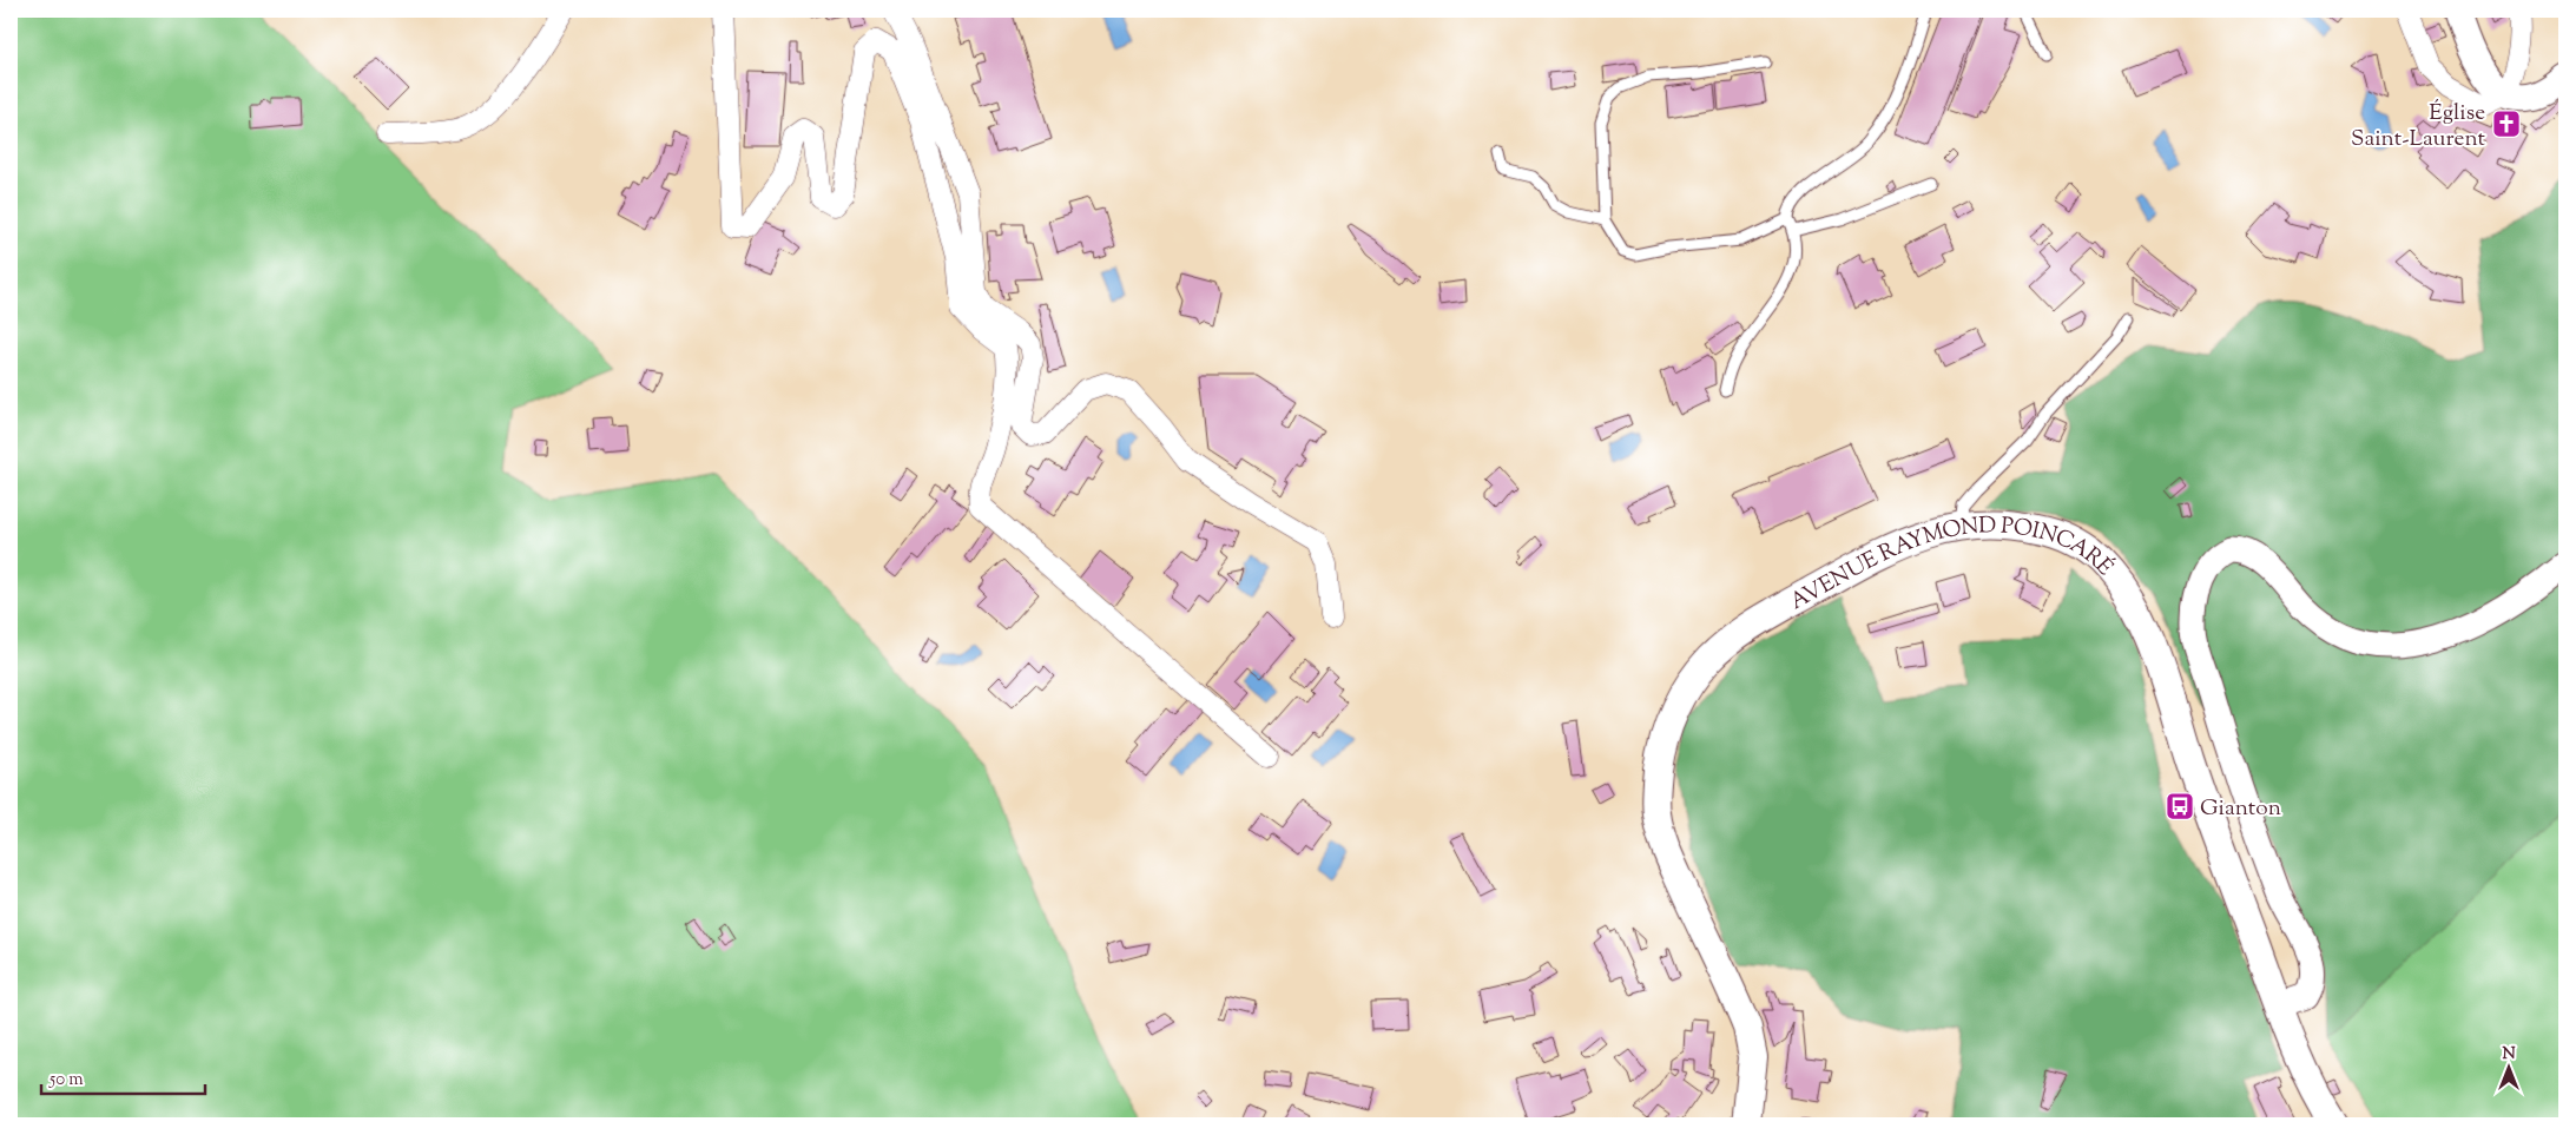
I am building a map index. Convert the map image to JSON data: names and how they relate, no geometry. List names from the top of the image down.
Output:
{
  "streets": {
    "main road": ["AVENUE RAYMOND POINCARÉ"]
  },
  "places": {
    "church": ["Église Saint-Laurent"],
    "bus stop": ["Gianton"]
  },
  "scale_bar": "50 m",
  "north": "top"
}
